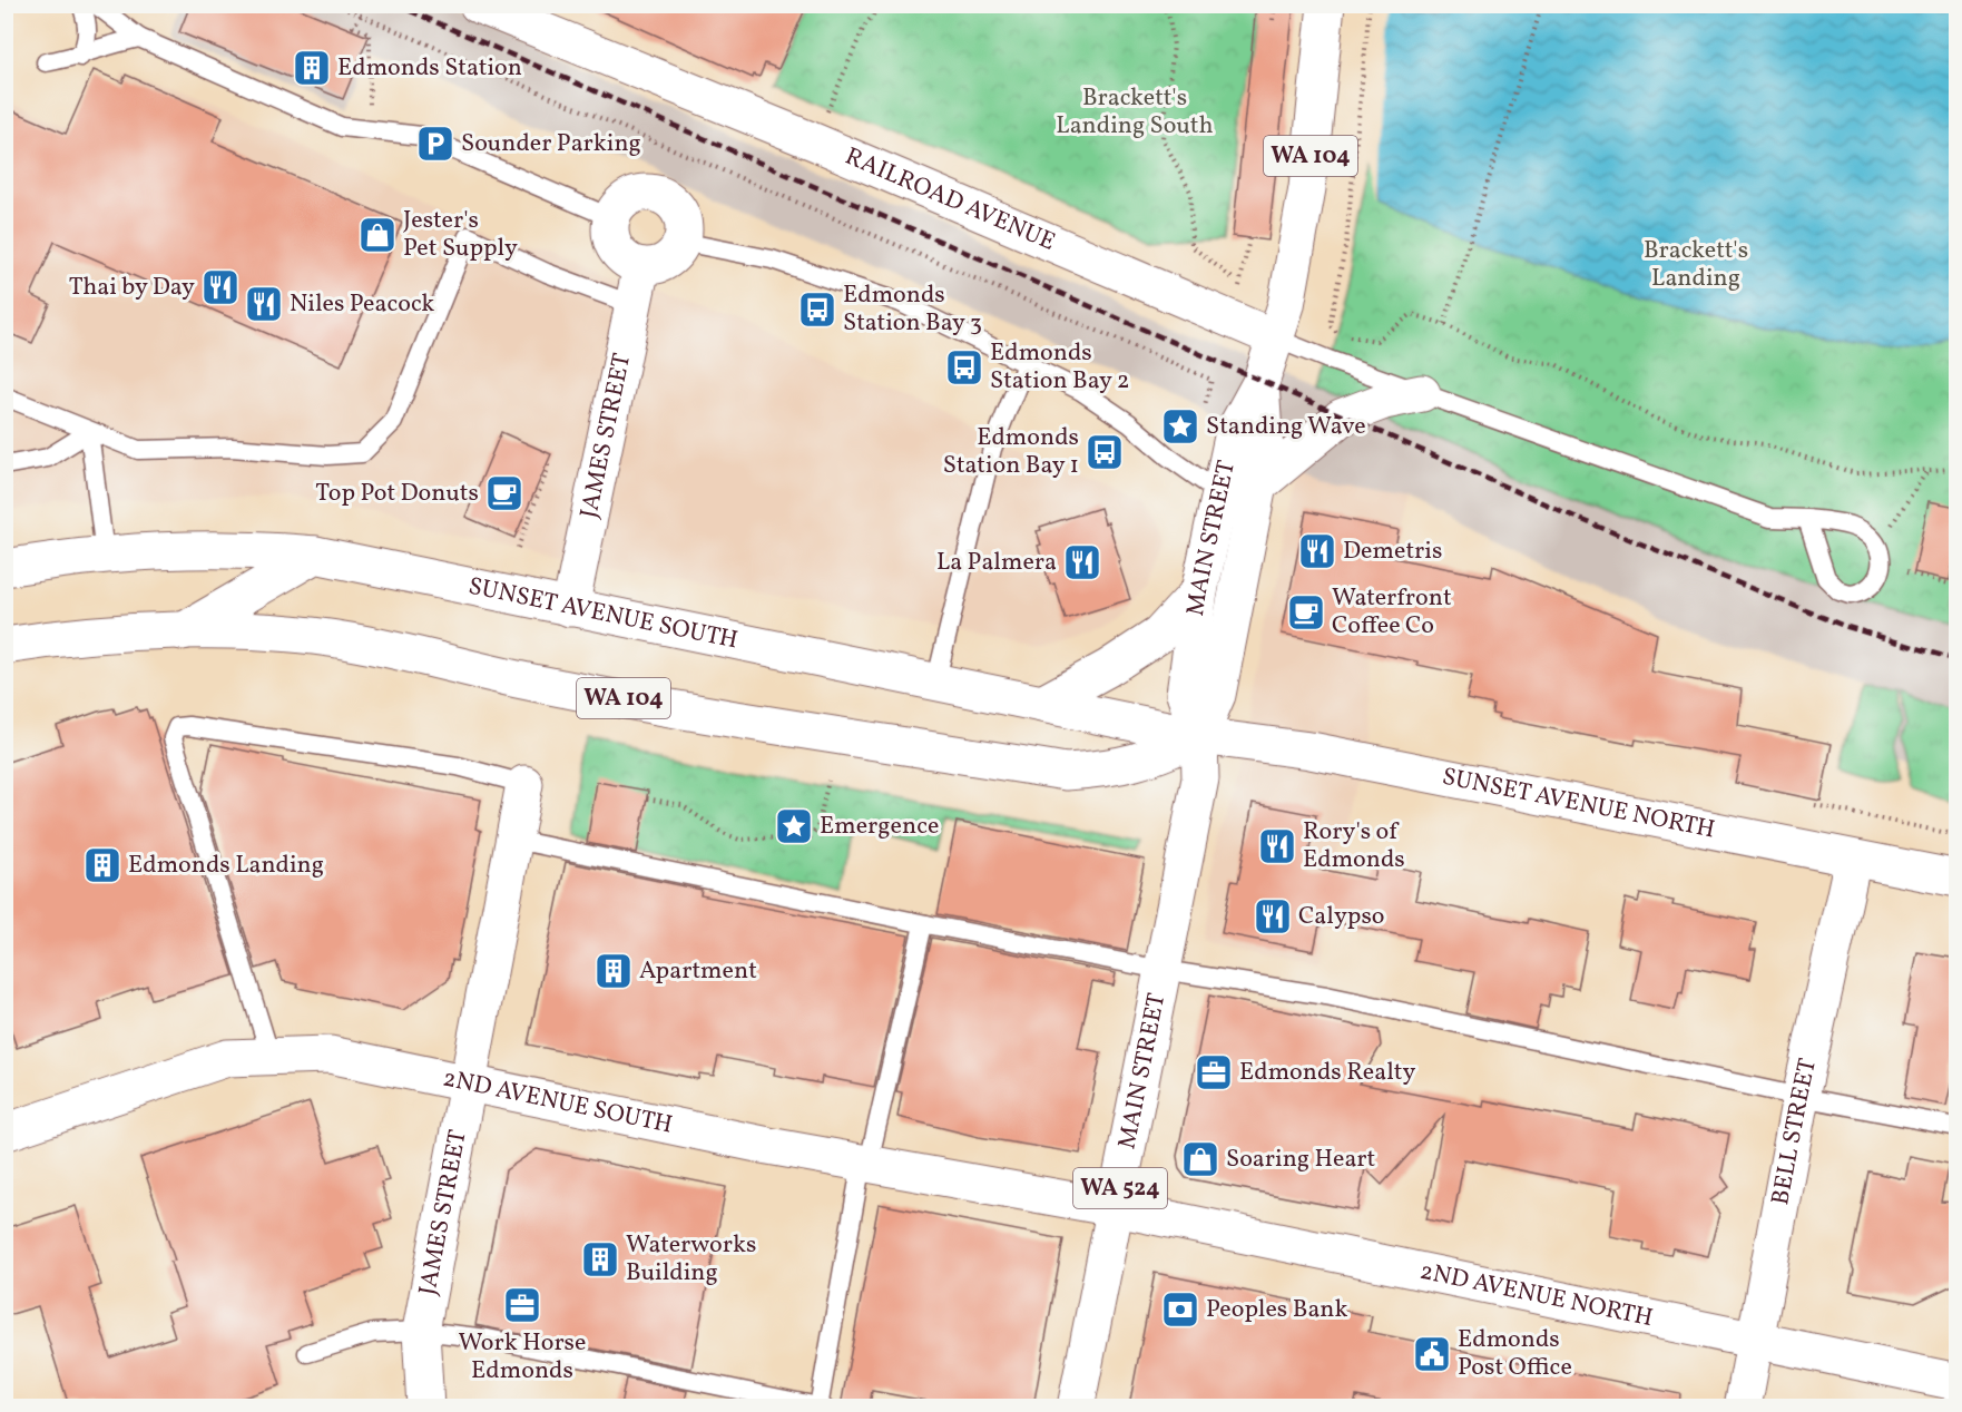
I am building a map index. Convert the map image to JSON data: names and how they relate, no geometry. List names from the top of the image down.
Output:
{
  "streets": {
    "street": [
      "WA 104",
      "RAILROAD AVENUE",
      "JAMES STREET",
      "MAIN STREET",
      "SUNSET AVENUE SOUTH",
      "SUNSET AVENUE NORTH",
      "2ND AVENUE SOUTH",
      "BELL STREET",
      "WA 524",
      "2ND AVENUE NORTH"
    ]
  },
  "crossings": [
    ["WA 104", "RAILROAD AVENUE"],
    ["WA 104", "MAIN STREET"],
    ["WA 104", "SUNSET AVENUE SOUTH"],
    ["WA 104", "SUNSET AVENUE NORTH"],
    ["RAILROAD AVENUE", "MAIN STREET"],
    ["JAMES STREET", "SUNSET AVENUE SOUTH"],
    ["JAMES STREET", "2ND AVENUE SOUTH"],
    ["MAIN STREET", "SUNSET AVENUE SOUTH"],
    ["MAIN STREET", "SUNSET AVENUE NORTH"],
    ["MAIN STREET", "2ND AVENUE SOUTH"],
    ["MAIN STREET", "2ND AVENUE NORTH"],
    ["SUNSET AVENUE SOUTH", "SUNSET AVENUE NORTH"],
    ["SUNSET AVENUE NORTH", "BELL STREET"],
    ["2ND AVENUE SOUTH", "2ND AVENUE NORTH"],
    ["BELL STREET", "2ND AVENUE NORTH"]
  ],
  "parks": ["Brackett's Landing South", "Brackett's Landing"],
  "places": {
    "building": [
      "Edmonds Station",
      "Edmonds Landing",
      "Apartment",
      "Waterworks Building"
    ],
    "parking": ["Sounder Parking"],
    "shop": ["Jester's Pet Supply", "Soaring Heart"],
    "restaurant": [
      "Thai by Day",
      "Niles Peacock",
      "Demetris",
      "La Palmera",
      "Rory's of Edmonds",
      "Calypso"
    ],
    "bus stop": ["Edmonds Station Bay 3", "Edmonds Station Bay 2", "Edmonds Station Bay 1"],
    "place": ["Standing Wave", "Emergence"],
    "cafe": ["Top Pot Donuts", "Waterfront Coffee Co"],
    "office": ["Edmonds Realty", "Work Horse Edmonds"],
    "bank": ["Peoples Bank"],
    "public building": ["Edmonds Post Office"]
  }
}
